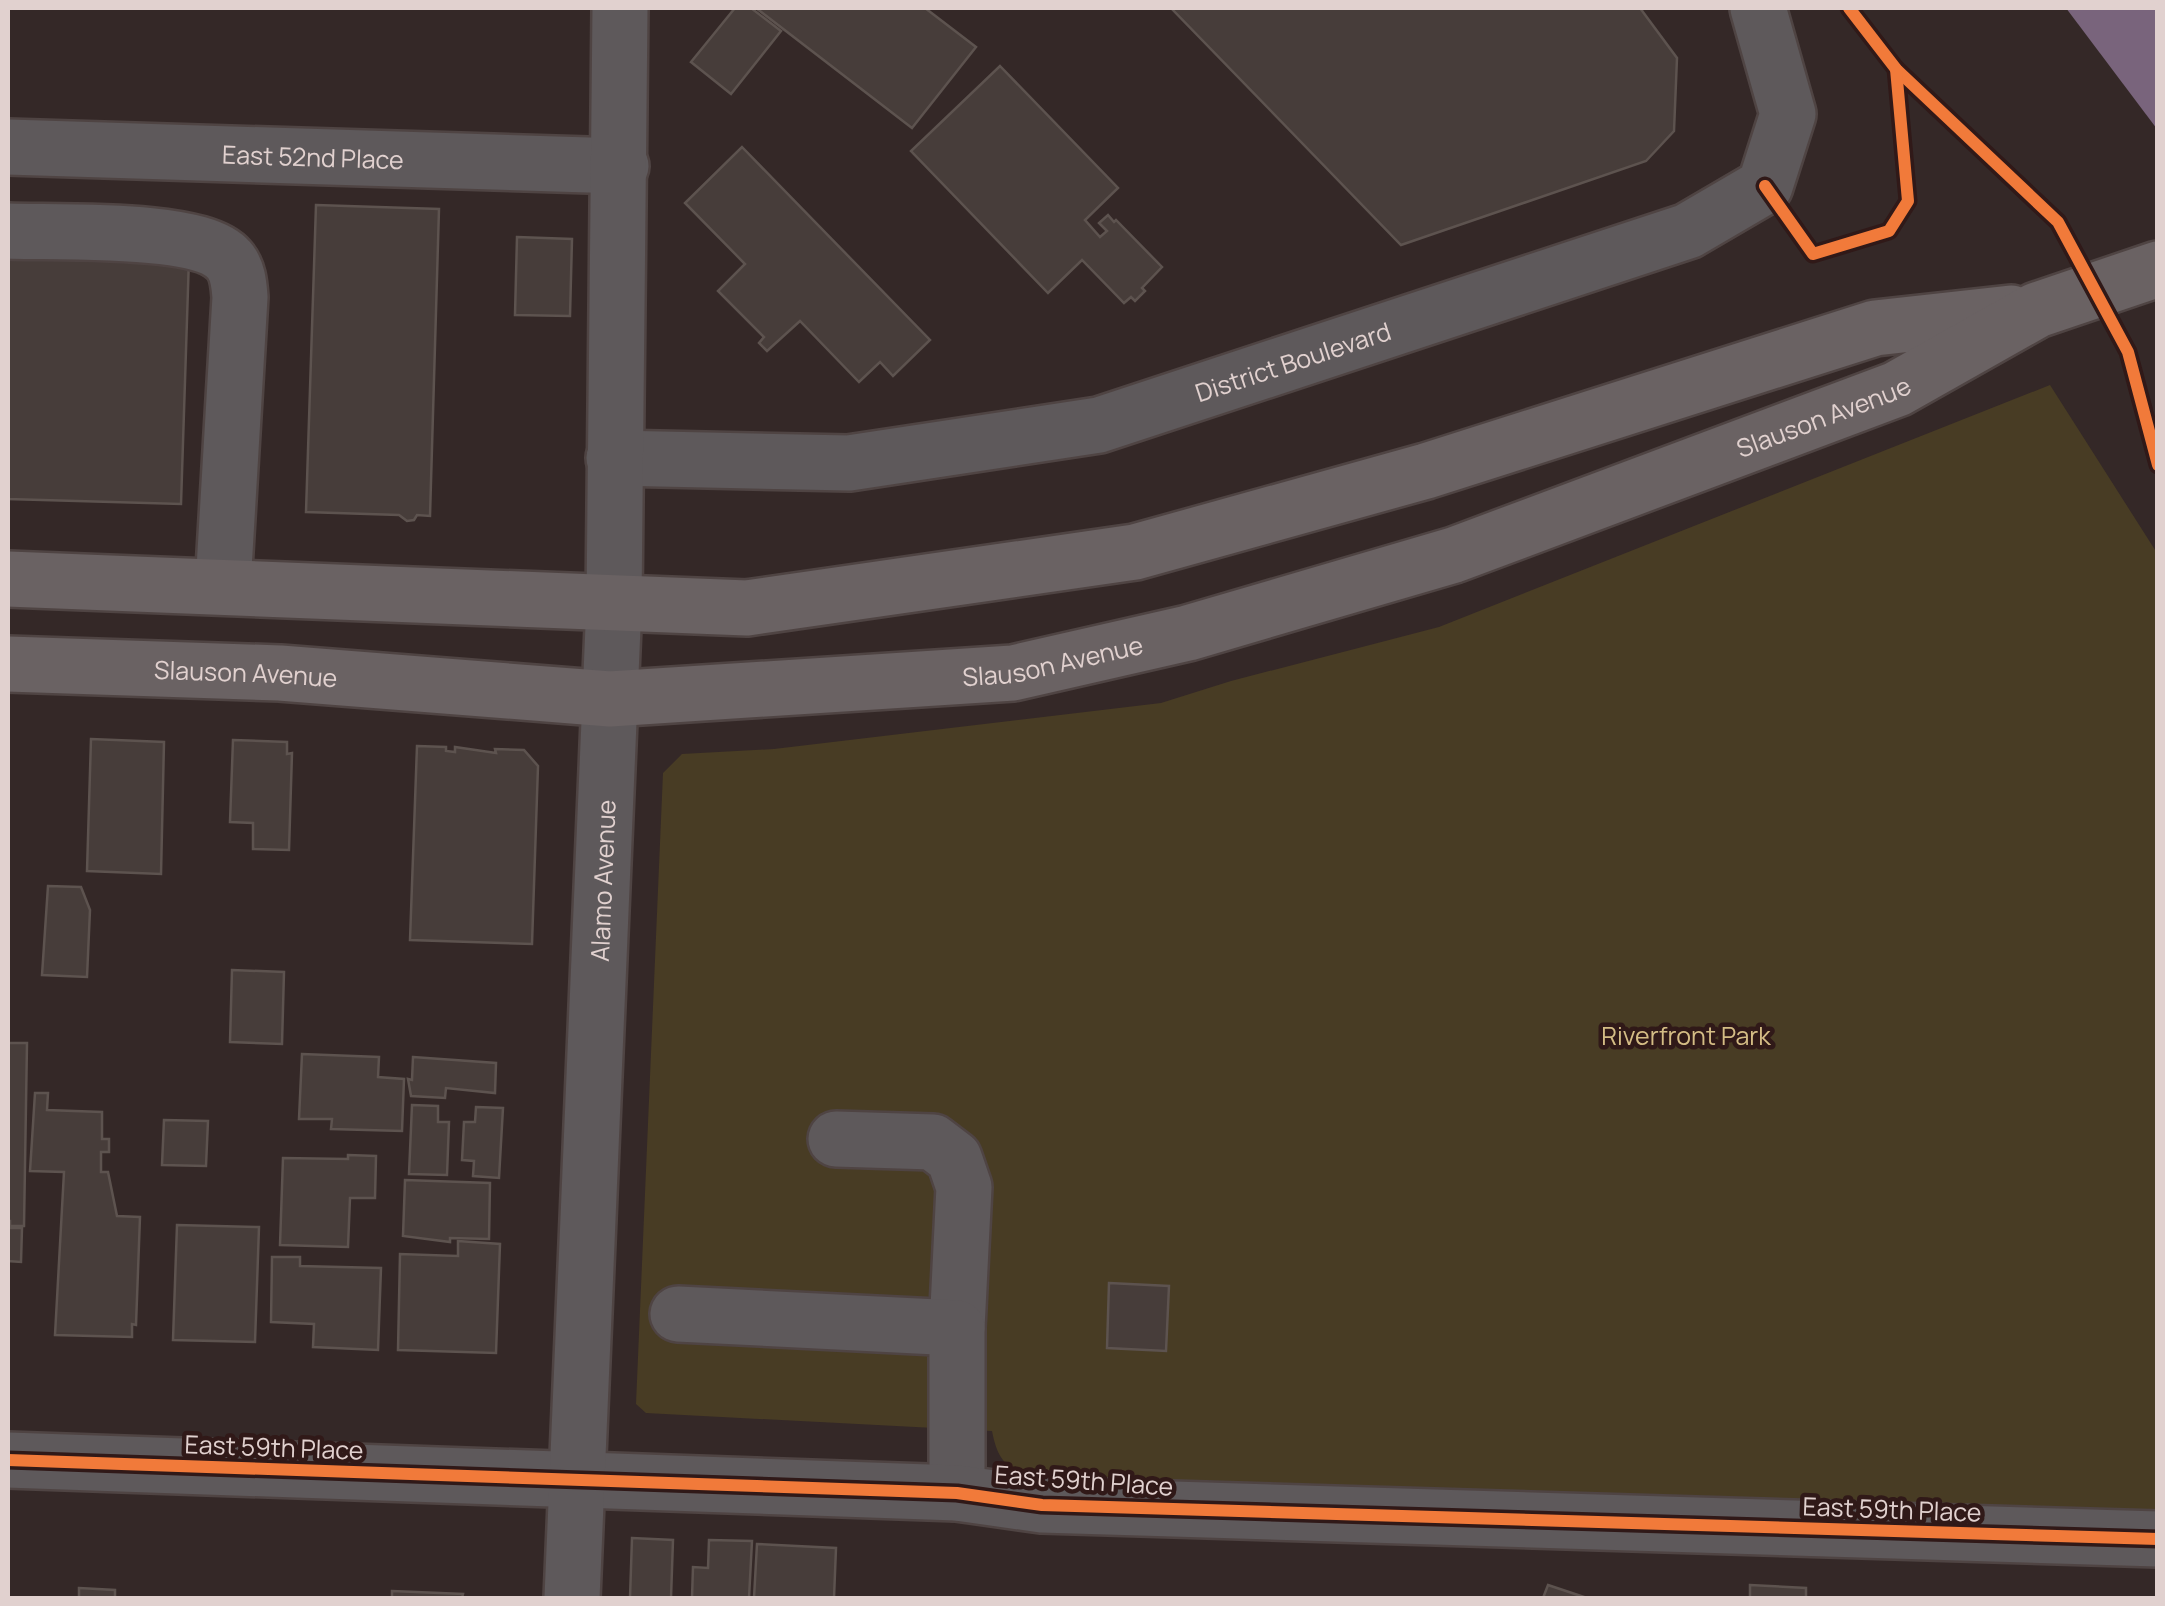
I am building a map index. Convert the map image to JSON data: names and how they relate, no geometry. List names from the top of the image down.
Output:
{
  "streets": {
    "main road": ["Slauson Avenue"],
    "street": [
      "East 52nd Place",
      "District Boulevard",
      "Alamo Avenue",
      "East 59th Place"
    ]
  },
  "crossings": [
    ["East 52nd Place", "Alamo Avenue"],
    ["District Boulevard", "Alamo Avenue"],
    ["Slauson Avenue", "Alamo Avenue"],
    ["Alamo Avenue", "East 59th Place"]
  ],
  "parks": ["Riverfront Park"]
}
